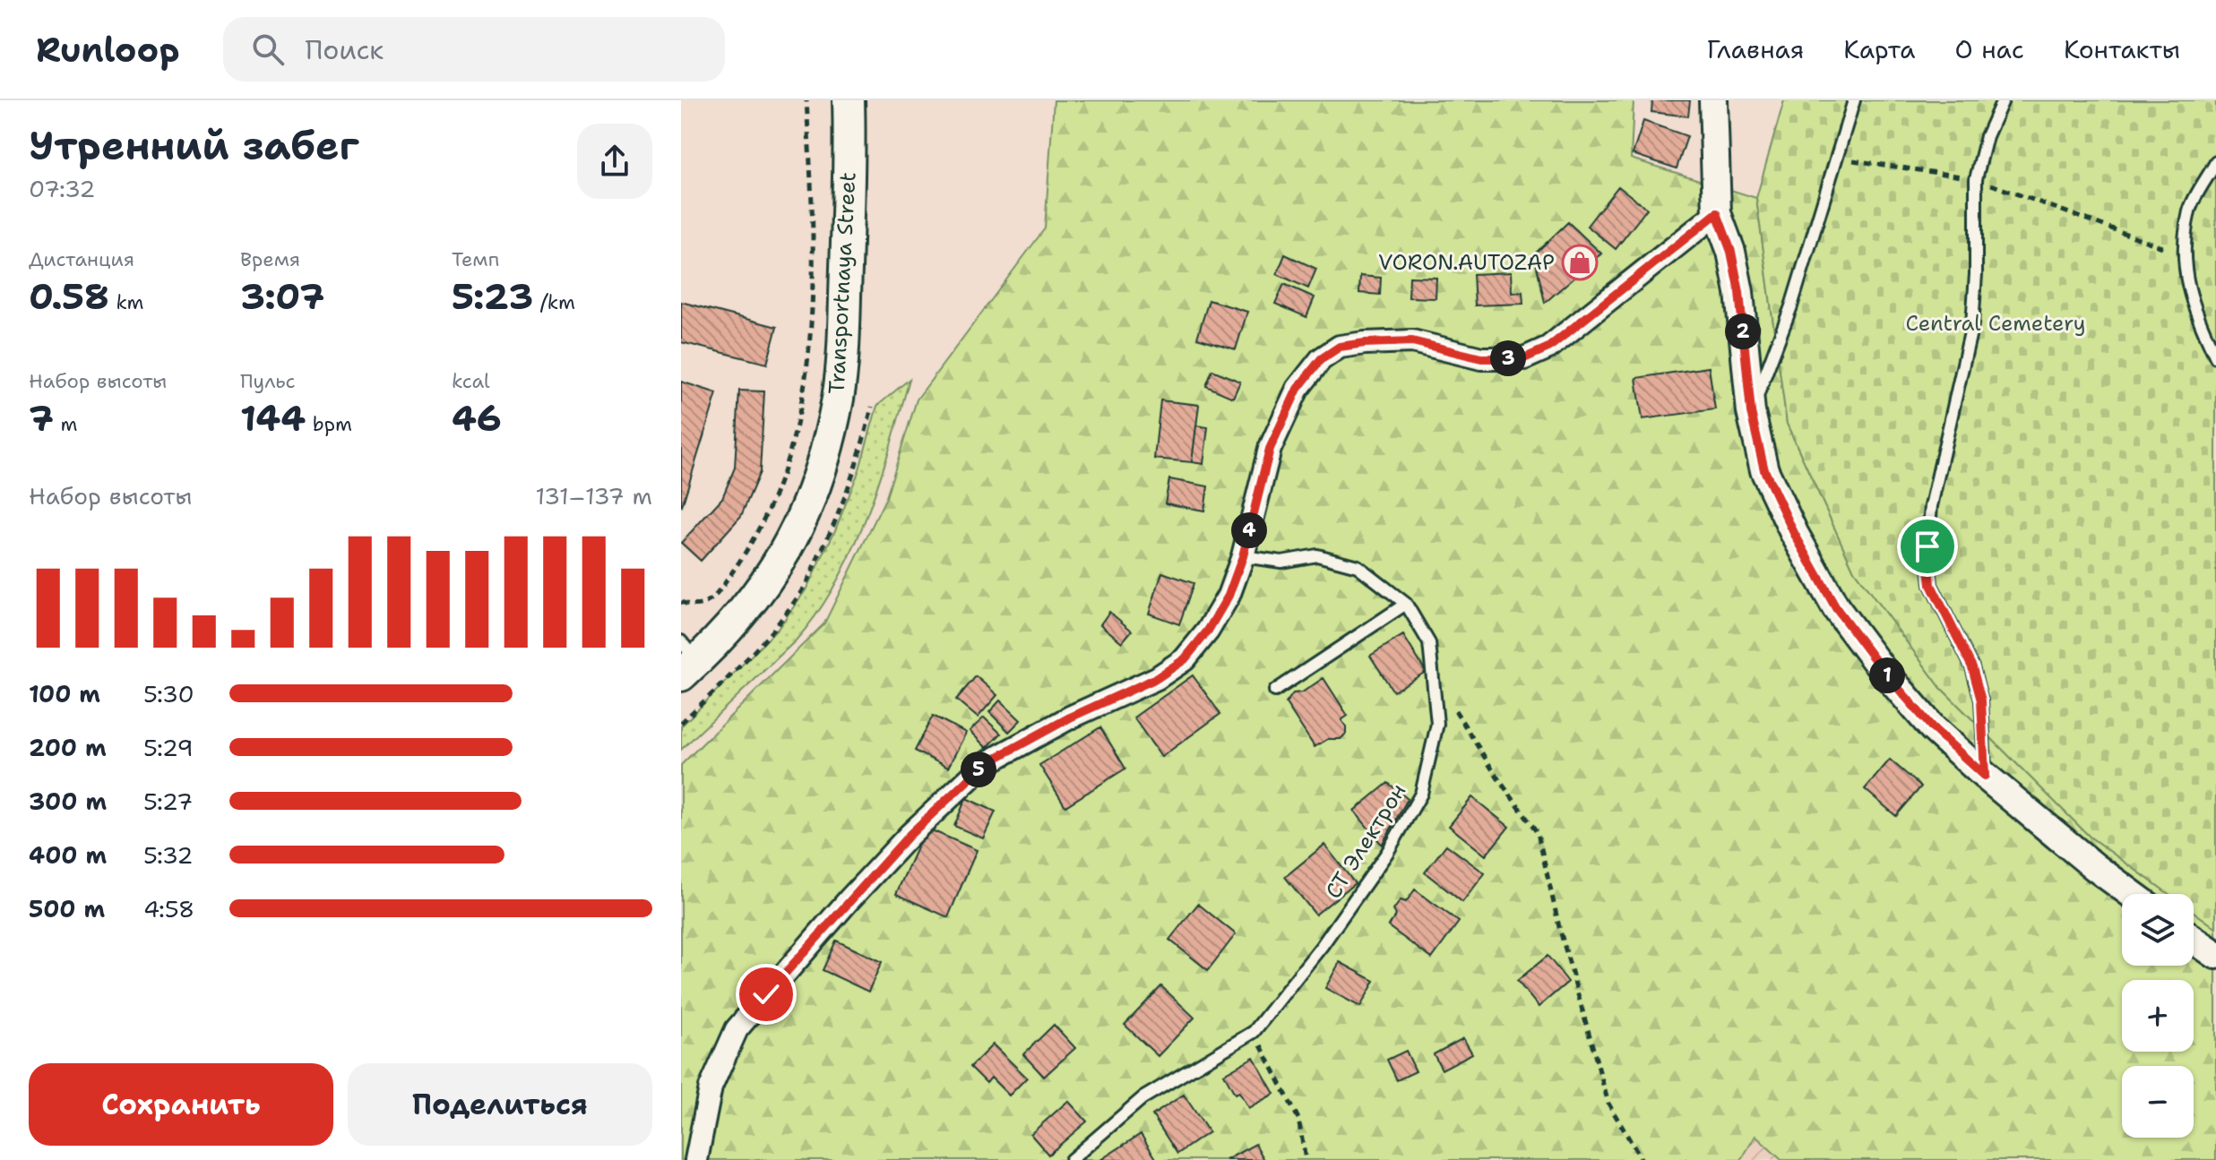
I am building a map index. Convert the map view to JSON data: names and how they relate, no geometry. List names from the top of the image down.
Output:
{
  "streets": {
    "main road": ["Transportnaya Street"],
    "lane": ["СТ Электрон"]
  },
  "parks": ["Central Cemetery"],
  "places": {
    "shop": ["VORON.AUTOZAP"]
  },
  "page": {
    "header": "Runloop",
    "search": "Поиск",
    "nav": [
      "Главная",
      "Карта",
      "О нас",
      "Контакты"
    ],
    "heading": ["Утренний забег", "07:32"],
    "stats": [
      ["Дистанция", "0.58 km"],
      ["Время", "3:07"],
      ["Темп", "5:23 /km"],
      ["Набор высоты", "7 m"],
      ["Пульс", "144 bpm"],
      ["kcal", "46"]
    ],
    "pins": [
      "2",
      "3",
      "4",
      "1",
      "5"
    ],
    "chart": ["Набор высоты", "131–137 m"],
    "list": [
      {
        "name": "100 m",
        "note": "5:30"
      },
      {
        "name": "200 m",
        "note": "5:29"
      },
      {
        "name": "300 m",
        "note": "5:27"
      },
      {
        "name": "400 m",
        "note": "5:32"
      },
      {
        "name": "500 m",
        "note": "4:58"
      }
    ],
    "map_buttons": ["+", "−"],
    "buttons": ["Сохранить", "Поделиться"]
  }
}
